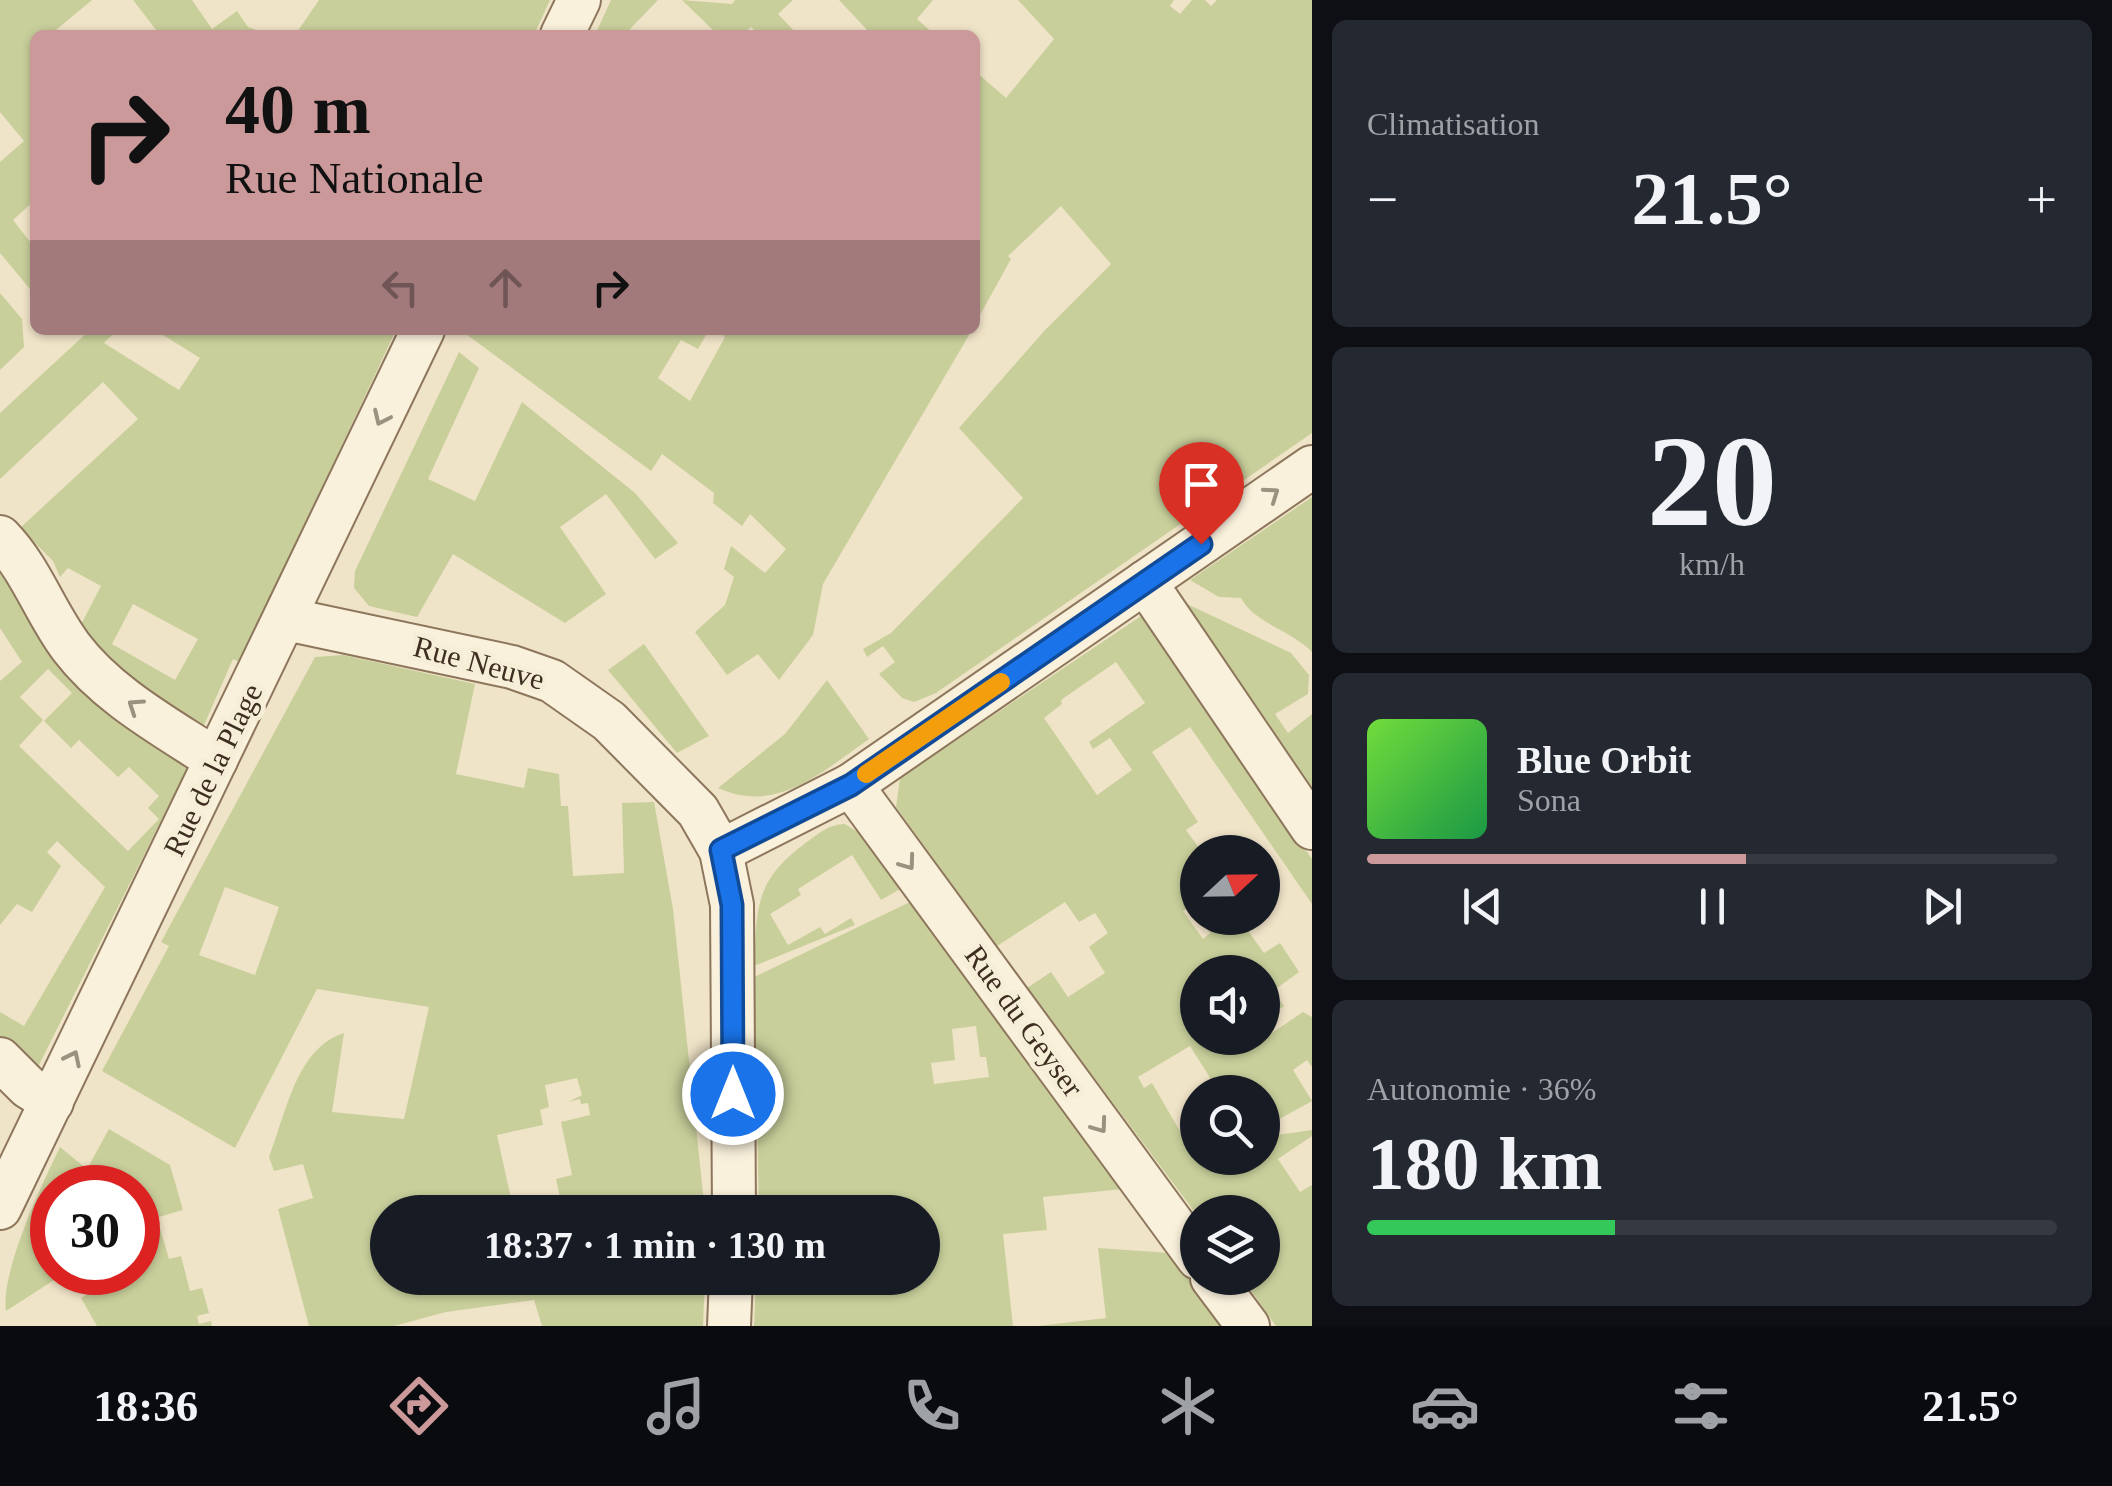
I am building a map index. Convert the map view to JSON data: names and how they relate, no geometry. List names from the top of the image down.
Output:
{
  "streets": {
    "street": ["Rue Neuve", "Rue de la Plage", "Rue du Geyser"]
  },
  "crossings": [
    ["Rue Neuve", "Rue de la Plage"]
  ],
  "north": "right",
  "page": {
    "tile": [
      "Climatisation",
      ["20", "km/h"],
      ["Autonomie · 36%", "180 km"]
    ],
    "turn": ["40 m", "Rue Nationale"],
    "heat": ["−", "21.5°", "+"],
    "song": ["Blue Orbit", "Sona"],
    "limit": "30",
    "trip": "18:37 · 1 min · 130 m",
    "tabs": ["18:36", "21.5°"]
  }
}
